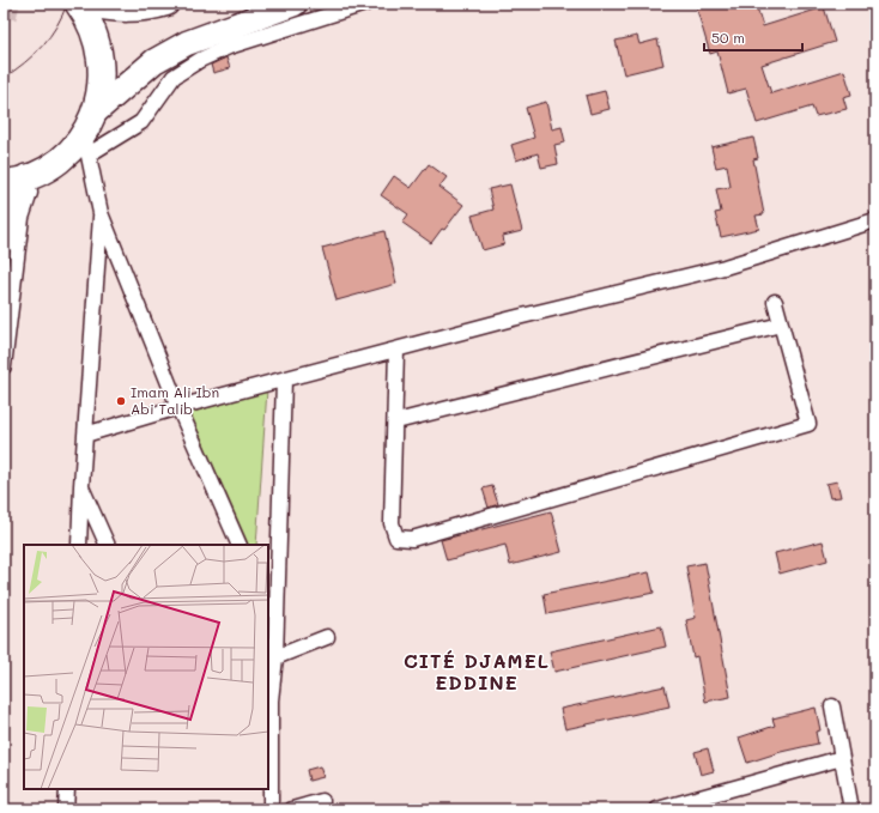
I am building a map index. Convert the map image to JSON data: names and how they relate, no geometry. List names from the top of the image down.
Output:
{
  "districts": ["CITÉ DJAMEL EDDINE"],
  "places": ["Imam Ali Ibn Abi Talib"],
  "scale_bar": "50 m"
}
